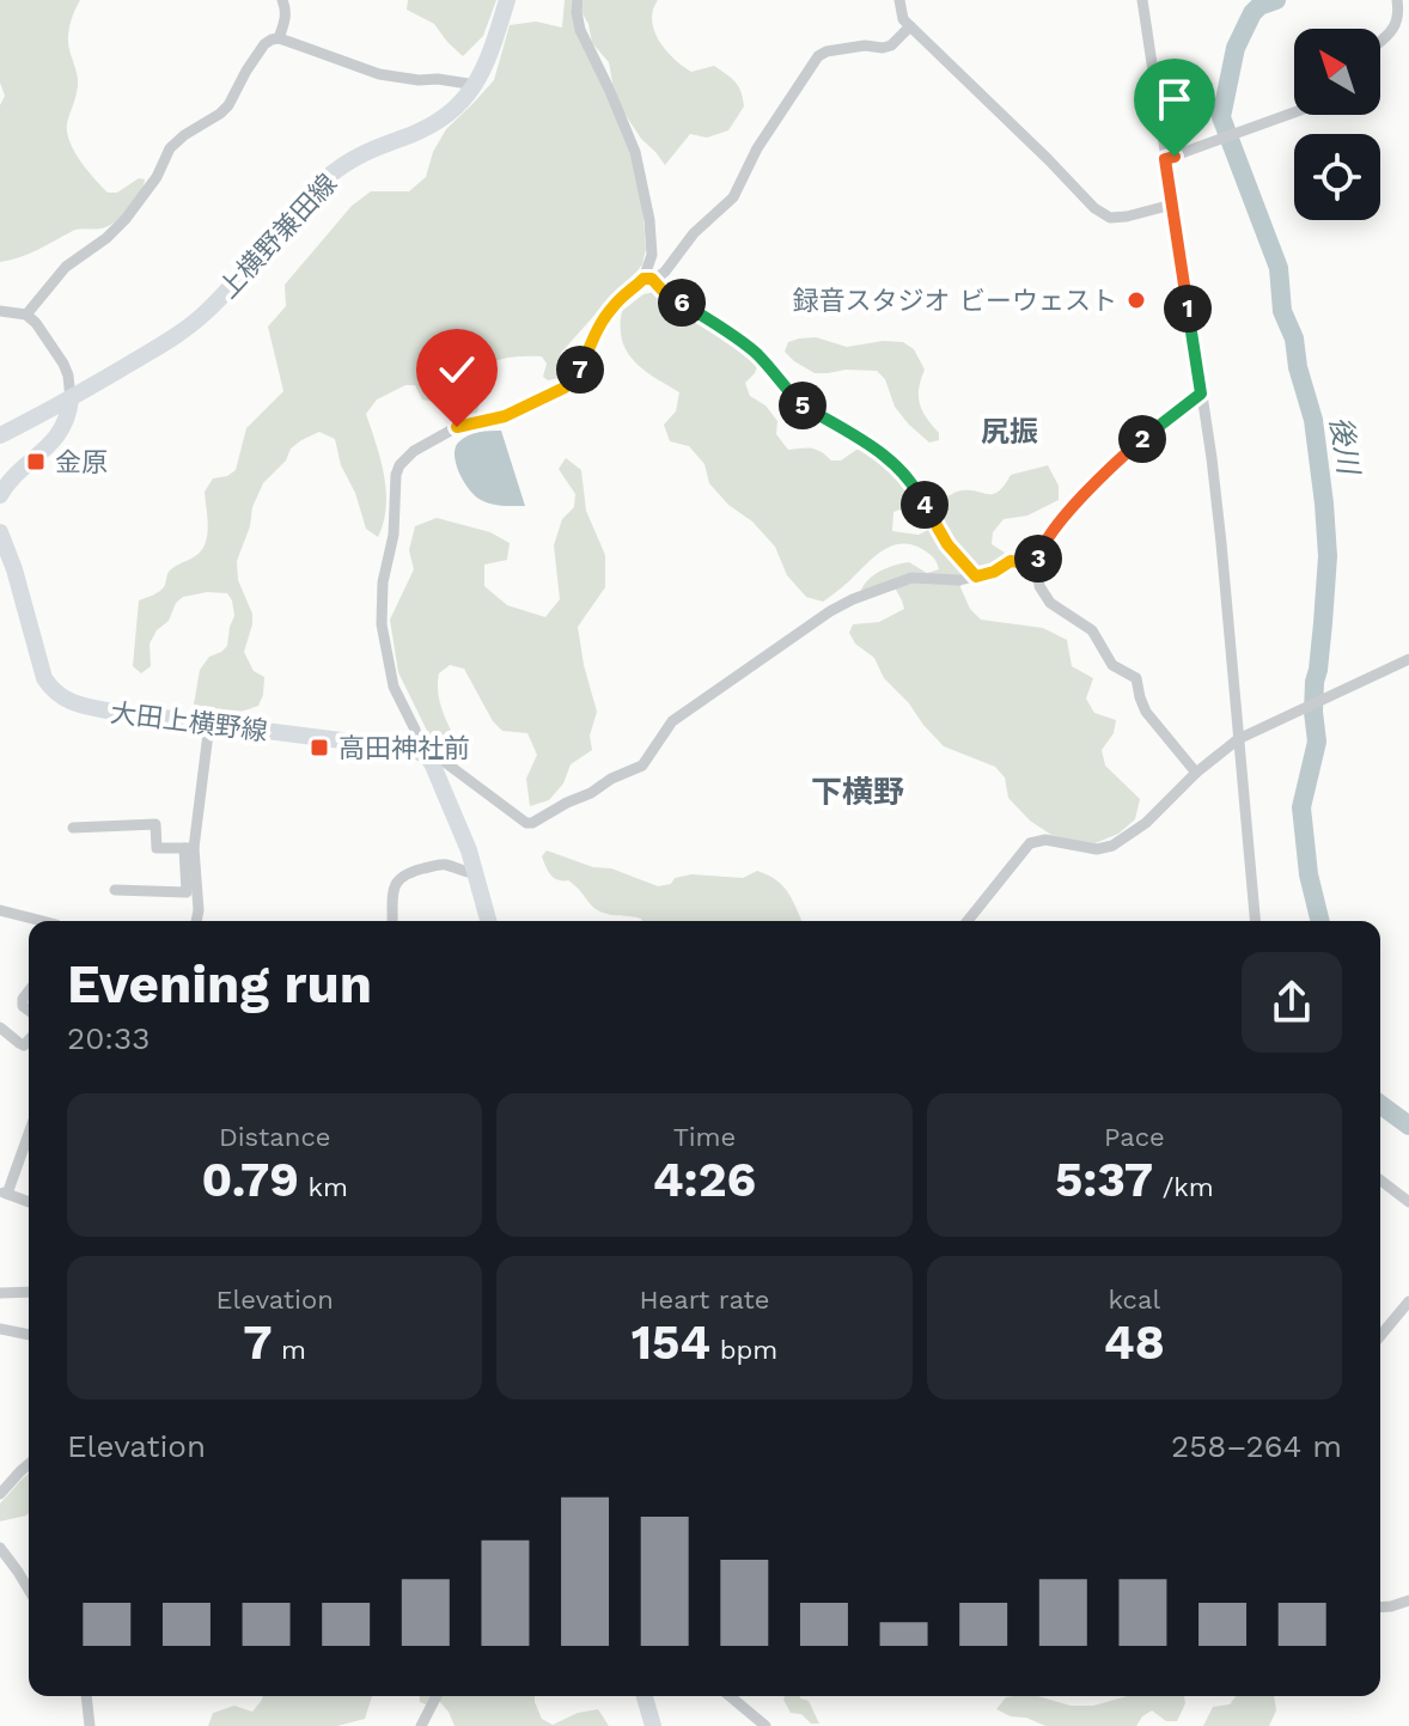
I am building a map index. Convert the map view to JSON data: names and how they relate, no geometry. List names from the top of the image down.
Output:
{
  "streets": {
    "main road": ["上横野兼田線", "大田上横野線"]
  },
  "districts": ["尻振", "下横野"],
  "water": ["後川"],
  "places": {
    "other": ["録音スタジオ ビーウェスト"],
    "transit": ["金原", "高田神社前"]
  },
  "north": "top left",
  "page": {
    "pins": [
      "6",
      "1",
      "7",
      "5",
      "2",
      "4",
      "3"
    ],
    "heading": ["Evening run", "20:33"],
    "stats": [
      ["Distance", "0.79 km"],
      ["Time", "4:26"],
      ["Pace", "5:37 /km"],
      ["Elevation", "7 m"],
      ["Heart rate", "154 bpm"],
      ["kcal", "48"]
    ],
    "chart": ["Elevation", "258–264 m"]
  }
}
